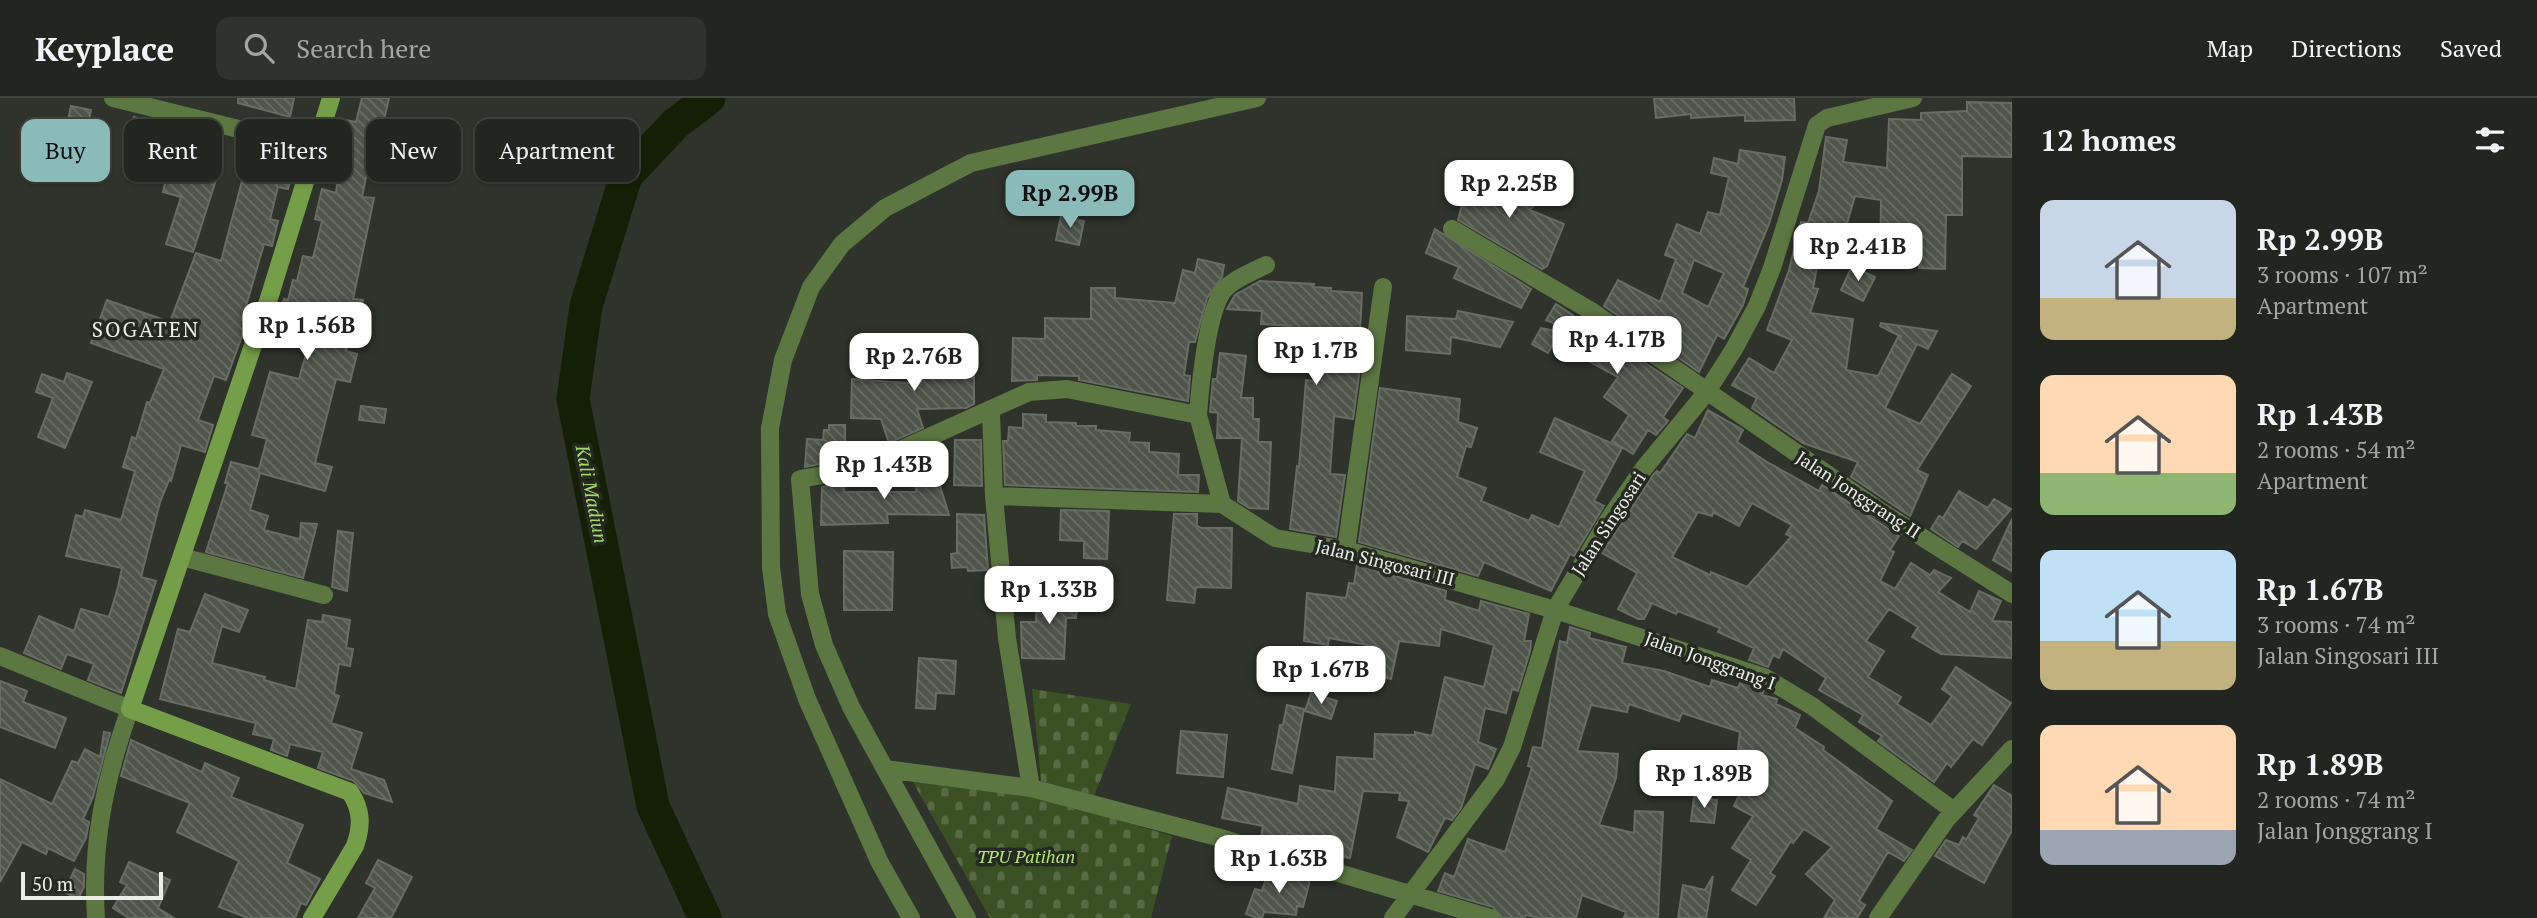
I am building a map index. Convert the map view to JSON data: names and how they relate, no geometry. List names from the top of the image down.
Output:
{
  "streets": {
    "street": [
      "Jalan Jonggrang II",
      "Jalan Singosari",
      "Jalan Singosari III",
      "Jalan Jonggrang I"
    ]
  },
  "crossings": [
    ["Jalan Jonggrang II", "Jalan Singosari"],
    ["Jalan Singosari", "Jalan Singosari III"],
    ["Jalan Singosari", "Jalan Jonggrang I"],
    ["Jalan Singosari III", "Jalan Jonggrang I"]
  ],
  "districts": ["SOGATEN"],
  "water": ["Kali Madiun"],
  "parks": ["TPU Patihan"],
  "scale_bar": "50 m",
  "page": {
    "header": "Keyplace",
    "search": "Search here",
    "nav": ["Map", "Directions", "Saved"],
    "heading": "12 homes",
    "chip": [
      "Buy",
      "Rent",
      "Filters",
      "New",
      "Apartment"
    ],
    "price": [
      "Rp 2.25B",
      "Rp 2.99B",
      "Rp 2.41B",
      "Rp 1.56B",
      "Rp 4.17B",
      "Rp 1.7B",
      "Rp 2.76B",
      "Rp 1.43B",
      "Rp 1.33B",
      "Rp 1.67B",
      "Rp 1.89B",
      "Rp 1.63B"
    ],
    "list": [
      {
        "name": "Rp 2.99B",
        "note": "3 rooms · 107 m² · Apartment"
      },
      {
        "name": "Rp 1.43B",
        "note": "2 rooms · 54 m² · Apartment"
      },
      {
        "name": "Rp 1.67B",
        "note": "3 rooms · 74 m² · Jalan Singosari III"
      },
      {
        "name": "Rp 1.89B",
        "note": "2 rooms · 74 m² · Jalan Jonggrang I"
      }
    ],
    "scale": "50 m"
  }
}
